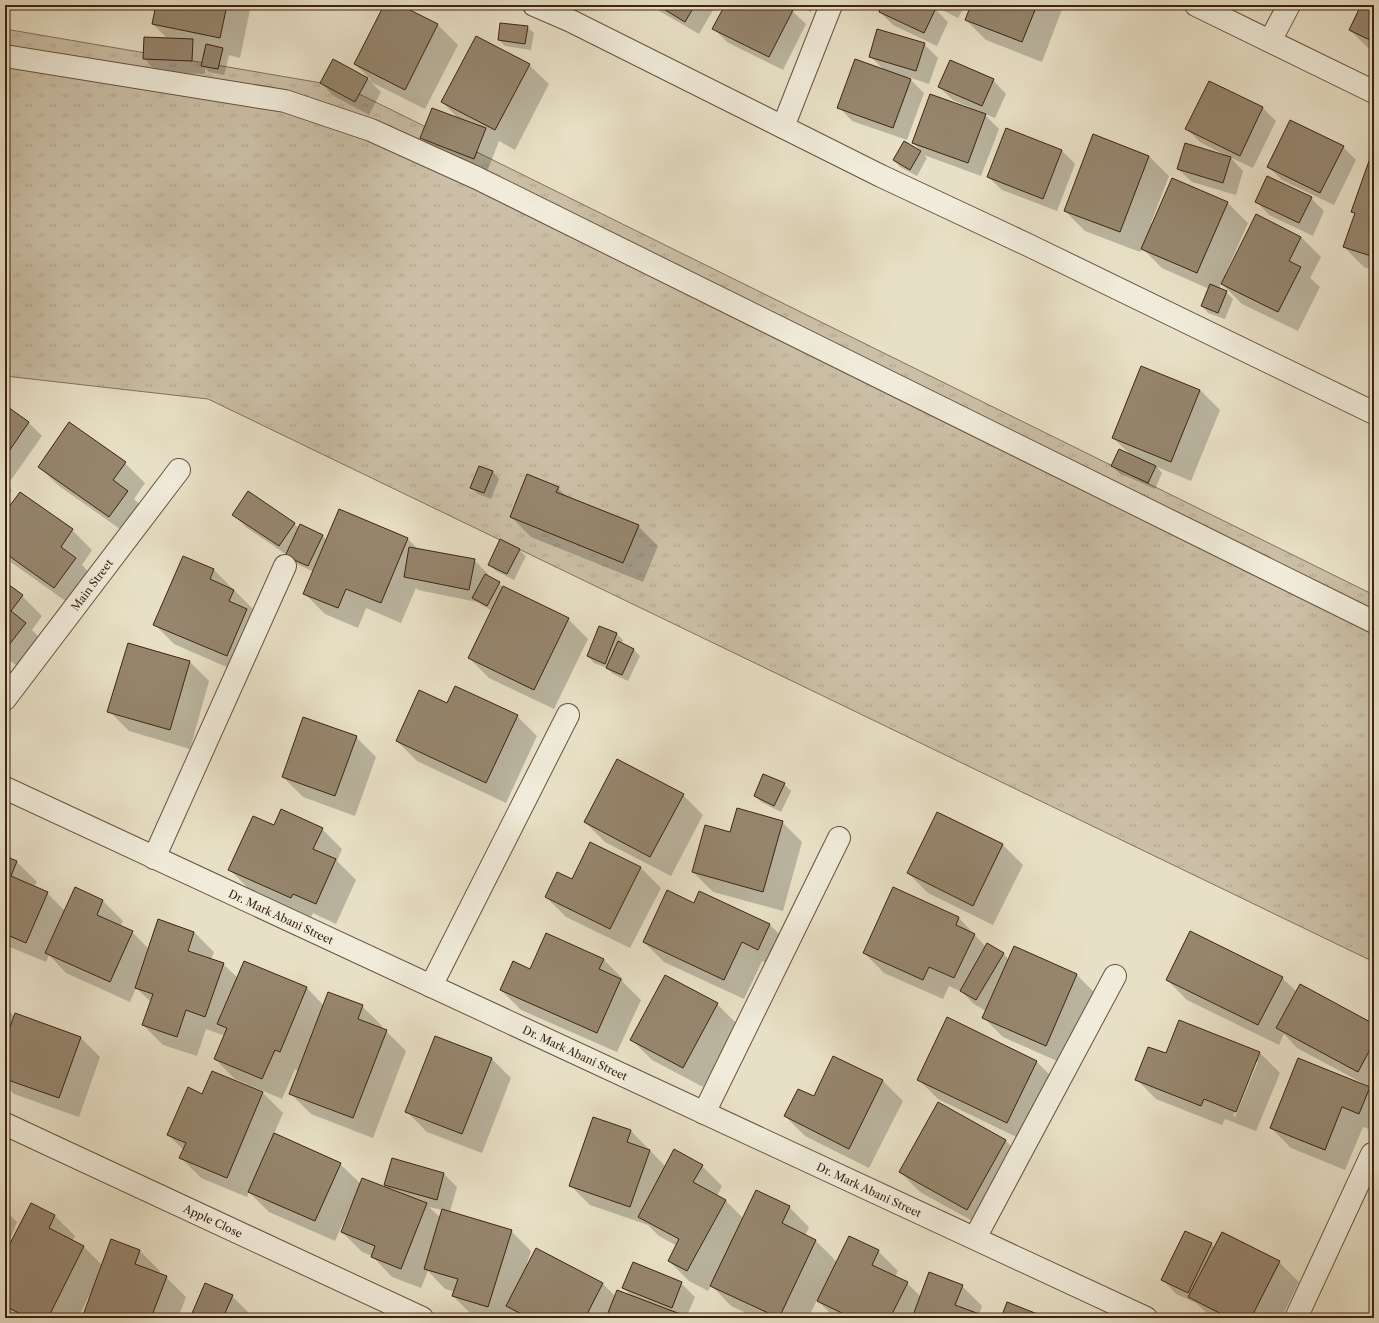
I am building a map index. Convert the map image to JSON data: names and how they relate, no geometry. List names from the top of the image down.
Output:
{
  "streets": {
    "street": ["Main Street", "Dr. Mark Abani Street", "Apple Close"]
  }
}
